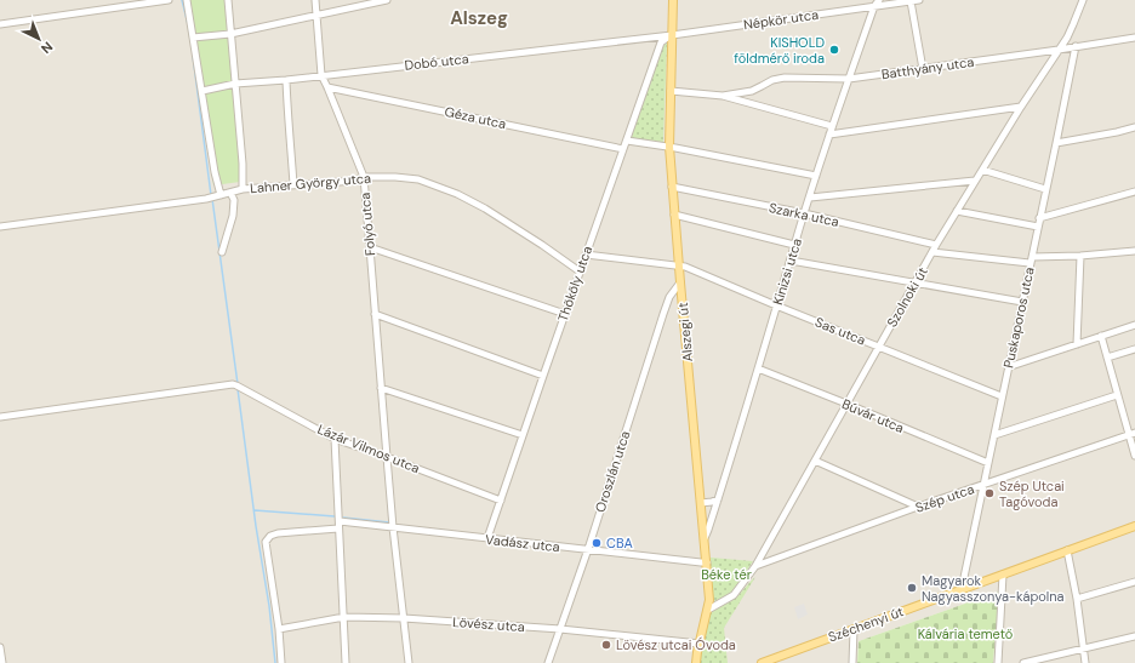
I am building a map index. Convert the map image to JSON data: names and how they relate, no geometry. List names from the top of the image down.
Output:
{
  "streets": {
    "main road": ["Alszegi út", "Széchenyi út"],
    "street": [
      "Népkör utca",
      "Dobó utca",
      "Batthyány utca",
      "Géza utca",
      "Lahner György utca",
      "Szarka utca",
      "Folyó utca",
      "Kinizsi utca",
      "Thököly utca",
      "Szolnoki út",
      "Puskaporos utca",
      "Sas utca",
      "Búvár utca",
      "Lázár Vilmos utca",
      "Oroszlán utca",
      "Szép utca",
      "Vadász utca",
      "Lövész utca"
    ]
  },
  "crossings": [
    ["Népkör utca", "Dobó utca"],
    ["Népkör utca", "Kinizsi utca"],
    ["Népkör utca", "Thököly utca"],
    ["Népkör utca", "Alszegi út"],
    ["Dobó utca", "Folyó utca"],
    ["Dobó utca", "Thököly utca"],
    ["Dobó utca", "Alszegi út"],
    ["Batthyány utca", "Kinizsi utca"],
    ["Batthyány utca", "Szolnoki út"],
    ["Batthyány utca", "Puskaporos utca"],
    ["Géza utca", "Folyó utca"],
    ["Géza utca", "Thököly utca"],
    ["Lahner György utca", "Folyó utca"],
    ["Lahner György utca", "Thököly utca"],
    ["Szarka utca", "Kinizsi utca"],
    ["Szarka utca", "Szolnoki út"],
    ["Szarka utca", "Alszegi út"],
    ["Folyó utca", "Lázár Vilmos utca"],
    ["Folyó utca", "Vadász utca"],
    ["Folyó utca", "Lövész utca"],
    ["Kinizsi utca", "Sas utca"],
    ["Kinizsi utca", "Alszegi út"],
    ["Kinizsi utca", "Búvár utca"],
    ["Thököly utca", "Sas utca"],
    ["Thököly utca", "Alszegi út"],
    ["Thököly utca", "Lázár Vilmos utca"],
    ["Thököly utca", "Vadász utca"],
    ["Szolnoki út", "Sas utca"],
    ["Szolnoki út", "Alszegi út"],
    ["Szolnoki út", "Búvár utca"],
    ["Szolnoki út", "Szép utca"],
    ["Puskaporos utca", "Sas utca"],
    ["Puskaporos utca", "Búvár utca"],
    ["Puskaporos utca", "Szép utca"],
    ["Puskaporos utca", "Széchenyi út"],
    ["Sas utca", "Alszegi út"],
    ["Alszegi út", "Oroszlán utca"],
    ["Alszegi út", "Vadász utca"],
    ["Alszegi út", "Lövész utca"],
    ["Oroszlán utca", "Vadász utca"],
    ["Oroszlán utca", "Lövész utca"]
  ],
  "districts": ["Alszeg"],
  "parks": ["Béke tér", "Kálvária temető"],
  "places": [
    "KISHOLD földmérő iroda",
    "Szép Utcai Tagóvoda",
    "CBA",
    "Magyarok Nagyasszonya-kápolna",
    "Lövész utcai Óvoda"
  ],
  "north": "bottom right"
}
